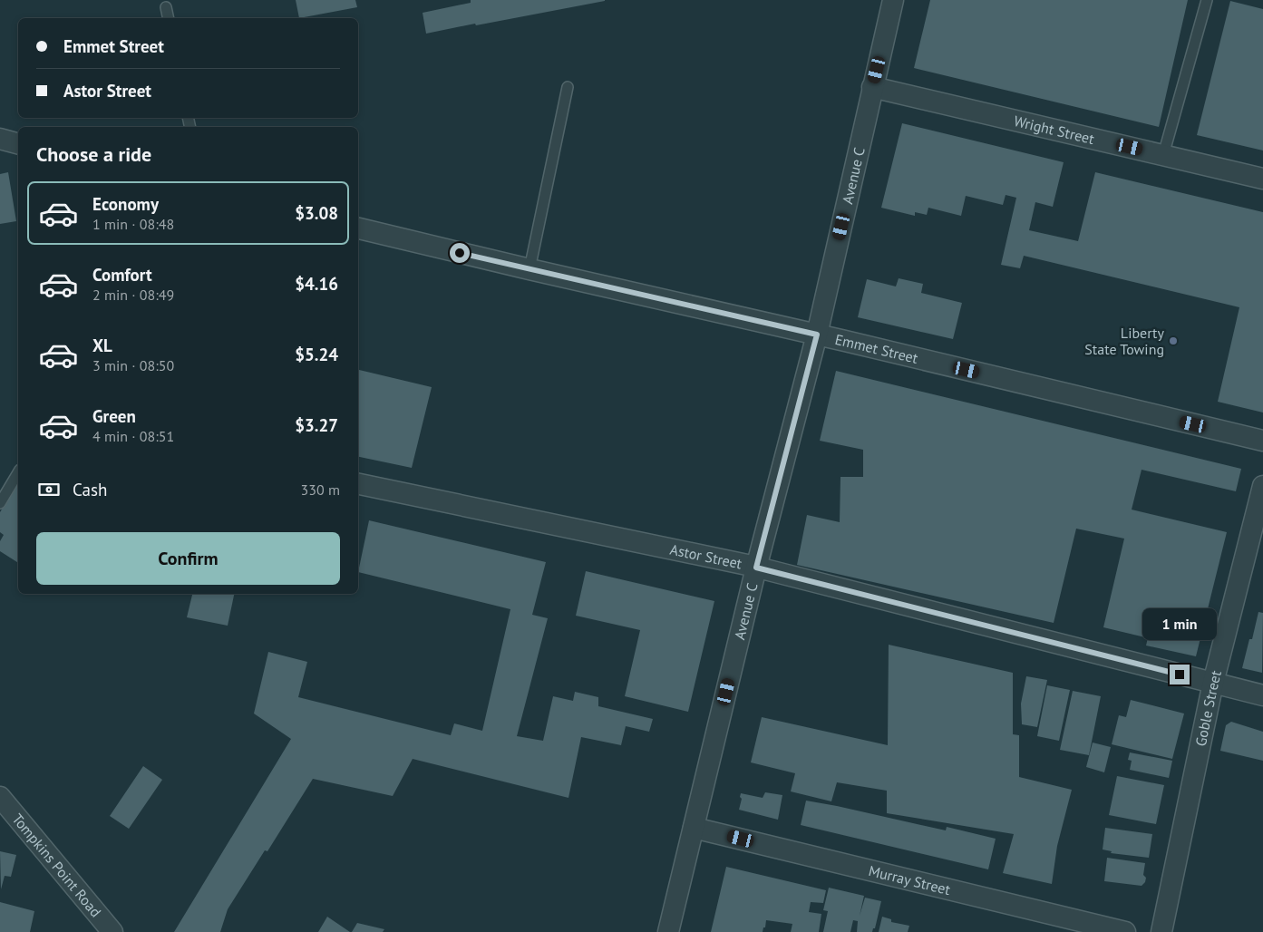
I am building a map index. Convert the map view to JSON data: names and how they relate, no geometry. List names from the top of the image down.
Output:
{
  "streets": {
    "street": [
      "Wright Street",
      "Avenue C",
      "Emmet Street",
      "Astor Street",
      "Goble Street",
      "Tompkins Point Road",
      "Murray Street"
    ]
  },
  "crossings": [
    ["Wright Street", "Avenue C"],
    ["Avenue C", "Emmet Street"],
    ["Avenue C", "Astor Street"],
    ["Avenue C", "Murray Street"],
    ["Astor Street", "Goble Street"]
  ],
  "places": ["Liberty State Towing"],
  "page": {
    "banner": ["Emmet Street", "Astor Street"],
    "heading": "Choose a ride",
    "list": [
      {
        "name": "Economy",
        "note": "1 min · 08:48",
        "value": "$3.08"
      },
      {
        "name": "Comfort",
        "note": "2 min · 08:49",
        "value": "$4.16"
      },
      {
        "name": "XL",
        "note": "3 min · 08:50",
        "value": "$5.24"
      },
      {
        "name": "Green",
        "note": "4 min · 08:51",
        "value": "$3.27"
      }
    ],
    "pay": ["Cash", "330 m"],
    "buttons": "Confirm",
    "bubble": "1 min"
  }
}
